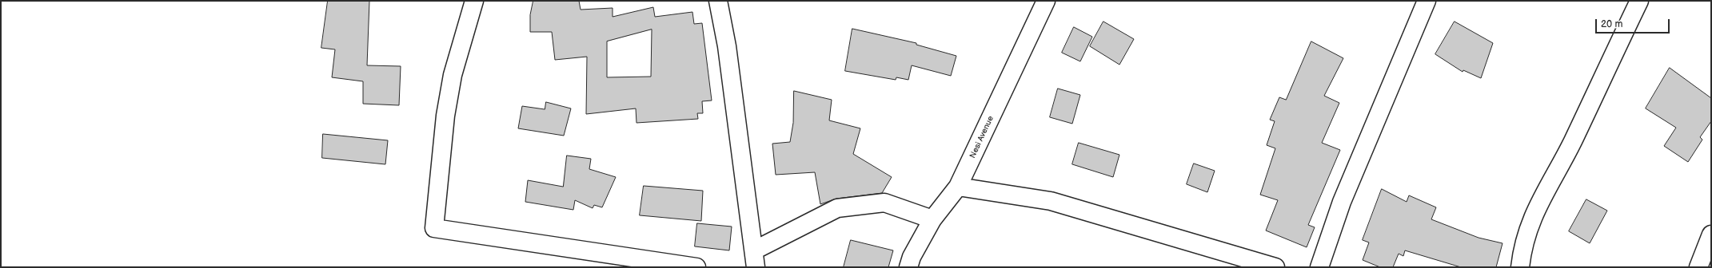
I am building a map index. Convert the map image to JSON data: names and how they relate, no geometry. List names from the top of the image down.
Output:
{
  "streets": {
    "street": ["Nesi Avenue"]
  },
  "scale_bar": "20 m"
}
